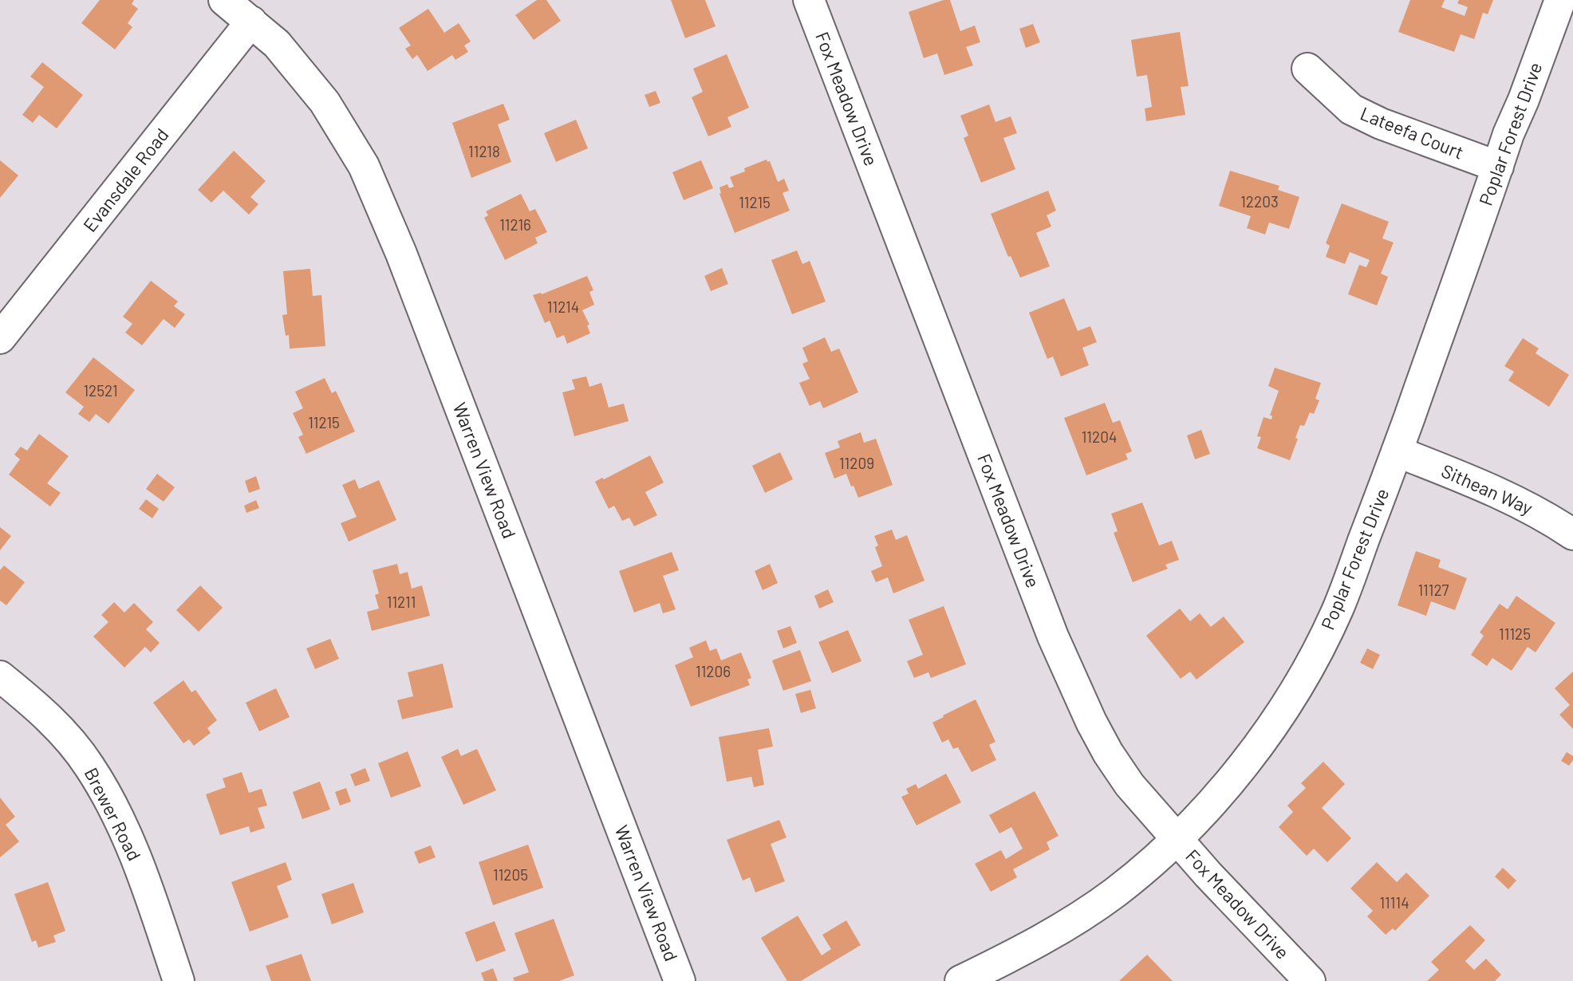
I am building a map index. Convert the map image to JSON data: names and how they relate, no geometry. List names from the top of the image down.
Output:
{
  "streets": {
    "street": [
      "Fox Meadow Drive",
      "Lateefa Court",
      "Poplar Forest Drive",
      "Evansdale Road",
      "Warren View Road",
      "Sithean Way",
      "Brewer Road"
    ]
  },
  "crossings": [
    ["Fox Meadow Drive", "Poplar Forest Drive"],
    ["Lateefa Court", "Poplar Forest Drive"],
    ["Poplar Forest Drive", "Sithean Way"],
    ["Evansdale Road", "Warren View Road"]
  ],
  "house_numbers": [
    "11218",
    "12203",
    "11215",
    "11216",
    "11214",
    "12521",
    "11215",
    "11204",
    "11209",
    "11127",
    "11211",
    "11125",
    "11206",
    "11205",
    "11114"
  ]
}
